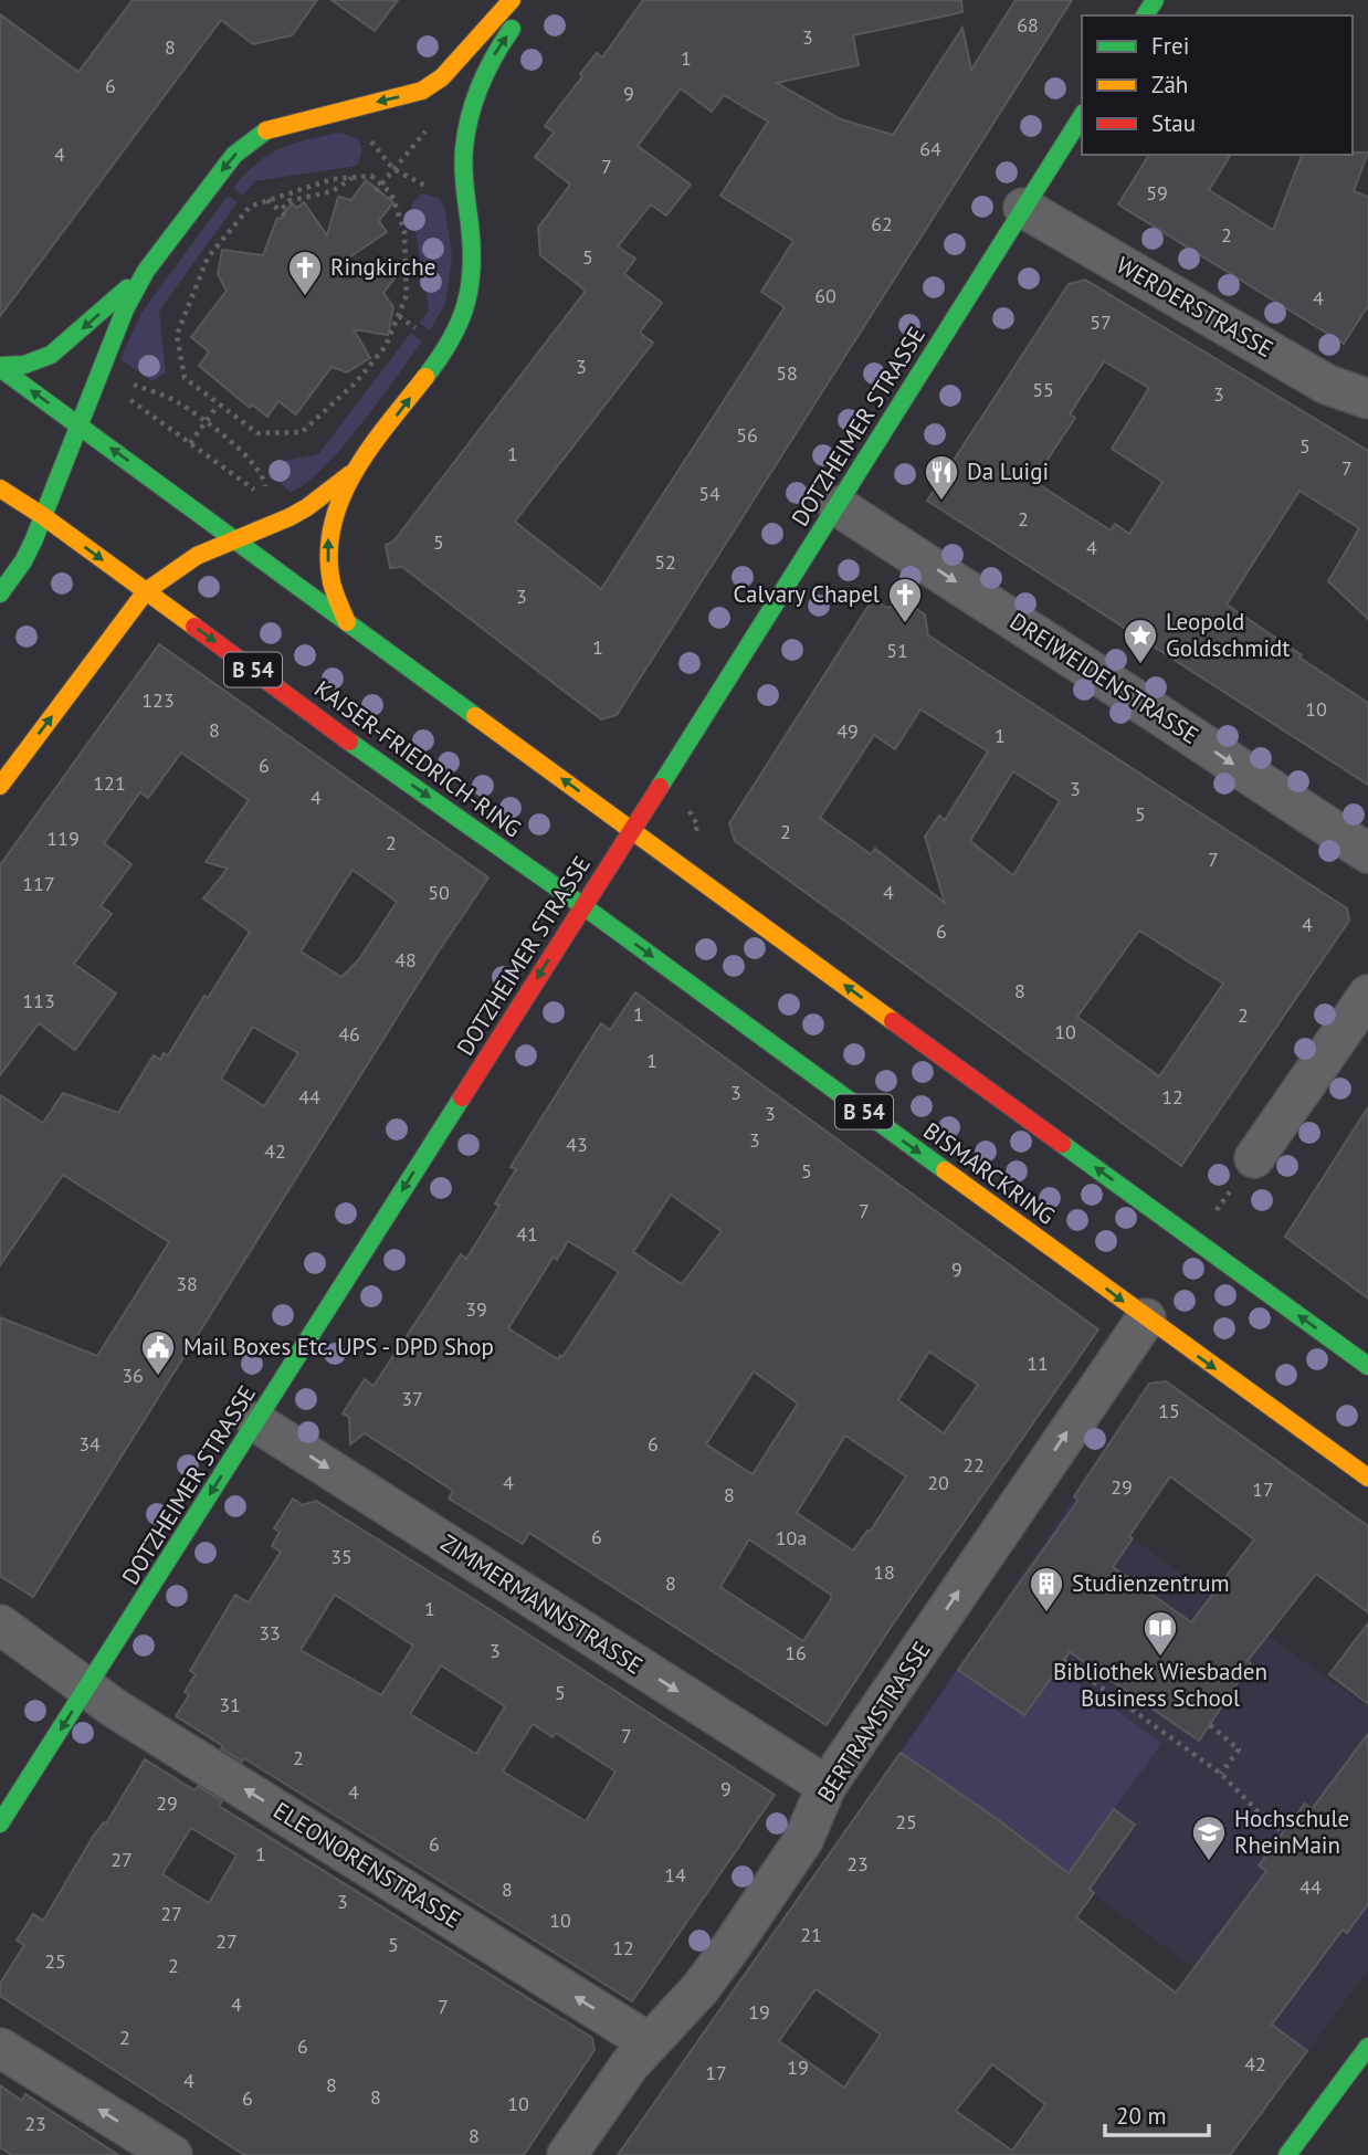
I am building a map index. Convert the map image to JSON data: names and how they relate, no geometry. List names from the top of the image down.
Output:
{
  "streets": {
    "main road": [
      "DOTZHEIMER STRASSE",
      "B 54",
      "KAISER-FRIEDRICH-RING",
      "BISMARCKRING"
    ],
    "street": [
      "WERDERSTRASSE",
      "DREIWEIDENSTRASSE",
      "ZIMMERMANNSTRASSE",
      "BERTRAMSTRASSE",
      "ELEONORENSTRASSE"
    ]
  },
  "crossings": [
    ["WERDERSTRASSE", "DOTZHEIMER STRASSE"],
    ["DOTZHEIMER STRASSE", "DREIWEIDENSTRASSE"],
    ["DOTZHEIMER STRASSE", "KAISER-FRIEDRICH-RING"],
    ["DOTZHEIMER STRASSE", "BISMARCKRING"],
    ["DOTZHEIMER STRASSE", "ZIMMERMANNSTRASSE"],
    ["DOTZHEIMER STRASSE", "ELEONORENSTRASSE"],
    ["KAISER-FRIEDRICH-RING", "BISMARCKRING"],
    ["BISMARCKRING", "BERTRAMSTRASSE"],
    ["ZIMMERMANNSTRASSE", "BERTRAMSTRASSE"],
    ["BERTRAMSTRASSE", "ELEONORENSTRASSE"]
  ],
  "one_way": [
    "DOTZHEIMER STRASSE",
    "DREIWEIDENSTRASSE",
    "ZIMMERMANNSTRASSE",
    "BERTRAMSTRASSE",
    "ELEONORENSTRASSE"
  ],
  "places": {
    "church": ["Ringkirche", "Calvary Chapel"],
    "restaurant": ["Da Luigi"],
    "place": ["Leopold Goldschmidt"],
    "public building": ["Mail Boxes Etc. UPS - DPD Shop"],
    "building": ["Studienzentrum"],
    "library": ["Bibliothek Wiesbaden Business School"],
    "school or university": ["Hochschule RheinMain"]
  },
  "house_numbers": [
    "68",
    "3",
    "8",
    "1",
    "6",
    "9",
    "64",
    "4",
    "7",
    "59",
    "62",
    "2",
    "5",
    "60",
    "4",
    "57",
    "3",
    "58",
    "55",
    "3",
    "56",
    "5",
    "1",
    "7",
    "54",
    "2",
    "5",
    "4",
    "52",
    "3",
    "1",
    "51",
    "123",
    "10",
    "8",
    "49",
    "1",
    "6",
    "121",
    "3",
    "4",
    "5",
    "2",
    "119",
    "2",
    "7",
    "117",
    "50",
    "4",
    "4",
    "6",
    "48",
    "8",
    "113",
    "1",
    "2",
    "10",
    "46",
    "1",
    "3",
    "44",
    "12",
    "3",
    "3",
    "43",
    "42",
    "5",
    "7",
    "41",
    "9",
    "38",
    "39",
    "11",
    "36",
    "37",
    "15",
    "34",
    "6",
    "22",
    "4",
    "20",
    "29",
    "17",
    "8",
    "6",
    "10a",
    "35",
    "18",
    "8",
    "1",
    "33",
    "3",
    "16",
    "5",
    "31",
    "7",
    "2",
    "9",
    "4",
    "29",
    "25",
    "6",
    "1",
    "27",
    "23",
    "14",
    "44",
    "8",
    "3",
    "27",
    "10",
    "21",
    "27",
    "5",
    "12",
    "25",
    "2",
    "4",
    "7",
    "19",
    "2",
    "6",
    "42",
    "19",
    "17",
    "4",
    "8",
    "8",
    "6",
    "10",
    "23",
    "8"
  ],
  "legend": ["Frei", "Zäh", "Stau"],
  "scale_bar": "20 m"
}
